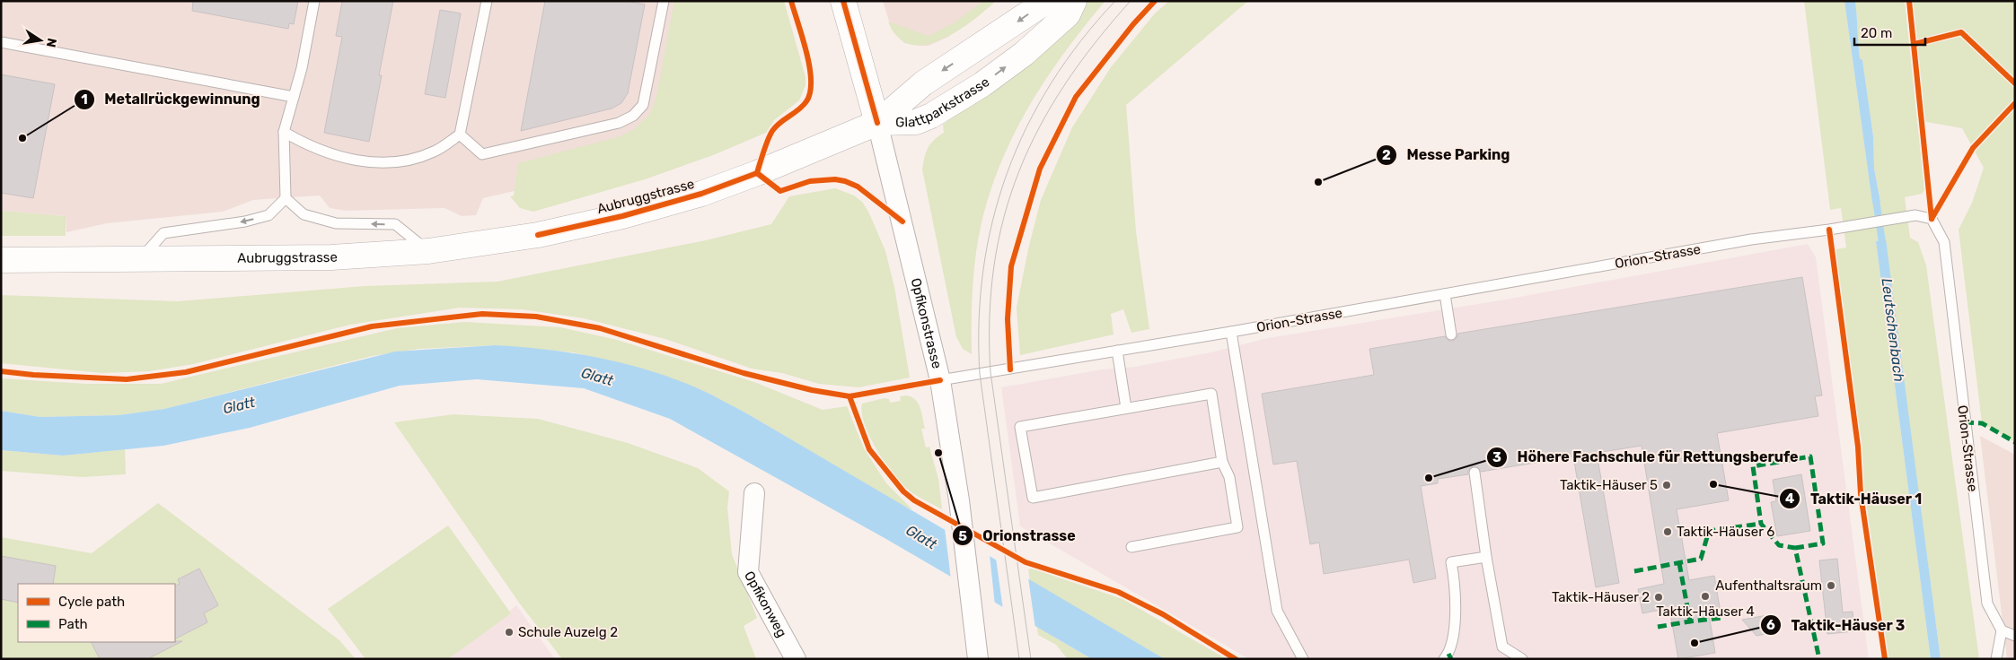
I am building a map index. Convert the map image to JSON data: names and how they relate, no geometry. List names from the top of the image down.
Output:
{
  "streets": {
    "street": [
      "Glattparkstrasse",
      "Aubruggstrasse",
      "Opfikonstrasse",
      "Opfikonweg"
    ],
    "lane": ["Orion-Strasse"]
  },
  "crossings": [
    ["Glattparkstrasse", "Aubruggstrasse"],
    ["Glattparkstrasse", "Opfikonstrasse"],
    ["Aubruggstrasse", "Opfikonstrasse"],
    ["Orion-Strasse", "Opfikonstrasse"]
  ],
  "water": ["Leutschenbach", "Glatt"],
  "places": [
    "Metallrückgewinnung",
    "Messe Parking",
    "Orionstrasse",
    "Höhere Fachschule für Rettungsberufe",
    "Taktik-Häuser 1",
    "Taktik-Häuser 5",
    "Taktik-Häuser 6",
    "Aufenthaltsraum",
    "Taktik-Häuser 4",
    "Taktik-Häuser 2",
    "Schule Auzelg 2",
    "Taktik-Häuser 3"
  ],
  "legend": ["Cycle path", "Path"],
  "scale_bar": "20 m",
  "north": "right"
}
